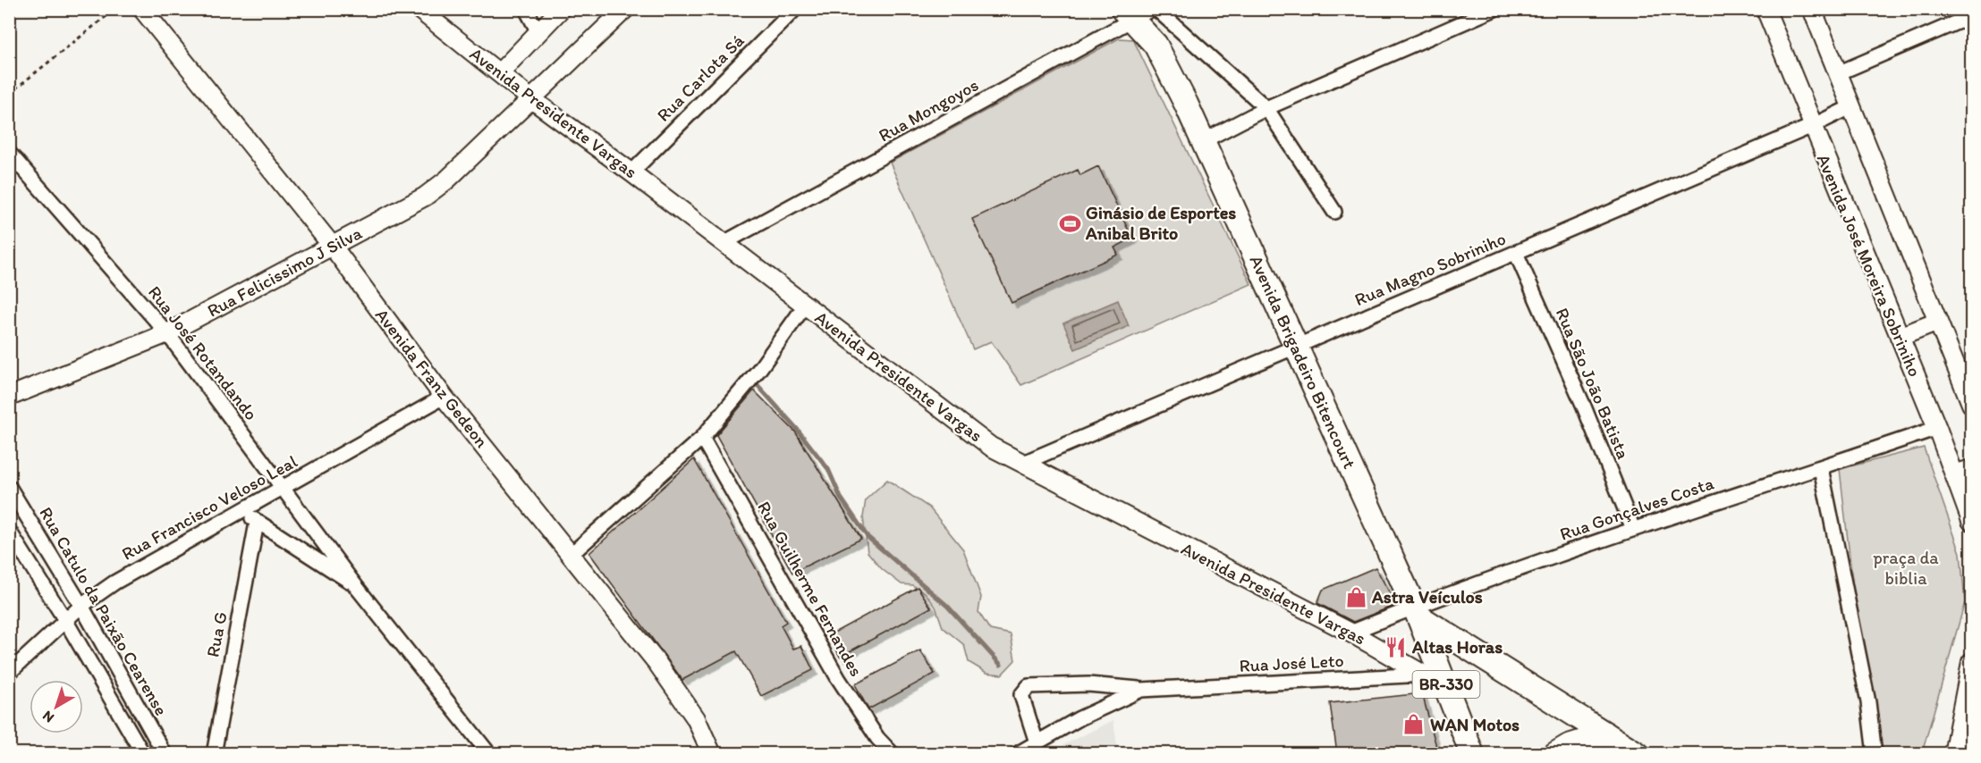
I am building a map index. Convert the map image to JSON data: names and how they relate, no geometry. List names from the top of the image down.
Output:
{
  "streets": {
    "main road": ["Avenida Brigadeiro Bitencourt", "BR-330"],
    "street": [
      "Rua Carlota Sá",
      "Rua Mongoyos",
      "Avenida Presidente Vargas",
      "Avenida José Moreira Sobriniho",
      "Rua Magno Sobriniho",
      "Rua Felicissimo J Silva",
      "Rua José Rotandando",
      "Avenida Franz Gedeon",
      "Rua São João Batista",
      "Rua Francisco Veloso Leal",
      "Rua Gonçalves Costa",
      "Rua Guilherme Fernandes",
      "Rua Catulo da Paixão Cearense",
      "Rua G",
      "Rua José Leto"
    ]
  },
  "crossings": [
    ["Rua Carlota Sá", "Avenida Presidente Vargas"],
    ["Rua Mongoyos", "Avenida Presidente Vargas"],
    ["Rua Mongoyos", "Avenida Brigadeiro Bitencourt"],
    ["Avenida Presidente Vargas", "Rua Magno Sobriniho"],
    ["Avenida Presidente Vargas", "Rua Felicissimo J Silva"],
    ["Avenida Presidente Vargas", "Rua Gonçalves Costa"],
    ["Avenida Presidente Vargas", "Rua José Leto"],
    ["Avenida Presidente Vargas", "BR-330"],
    ["Avenida José Moreira Sobriniho", "Rua Magno Sobriniho"],
    ["Avenida José Moreira Sobriniho", "Rua Gonçalves Costa"],
    ["Rua Magno Sobriniho", "Avenida Brigadeiro Bitencourt"],
    ["Rua Magno Sobriniho", "Rua São João Batista"],
    ["Rua Felicissimo J Silva", "Rua José Rotandando"],
    ["Rua Felicissimo J Silva", "Avenida Franz Gedeon"],
    ["Rua José Rotandando", "Rua Francisco Veloso Leal"],
    ["Rua José Rotandando", "Rua G"],
    ["Avenida Brigadeiro Bitencourt", "Rua Gonçalves Costa"],
    ["Avenida Brigadeiro Bitencourt", "BR-330"],
    ["Avenida Franz Gedeon", "Rua Francisco Veloso Leal"],
    ["Rua São João Batista", "Rua Gonçalves Costa"],
    ["Rua Francisco Veloso Leal", "Rua Catulo da Paixão Cearense"],
    ["Rua Gonçalves Costa", "BR-330"],
    ["Rua José Leto", "BR-330"]
  ],
  "parks": ["praça da biblia"],
  "places": {
    "sports": ["Ginásio de Esportes Anibal Brito"],
    "shop": ["Astra Veículos", "WAN Motos"],
    "restaurant": ["Altas Horas"]
  },
  "north": "bottom left"
}
